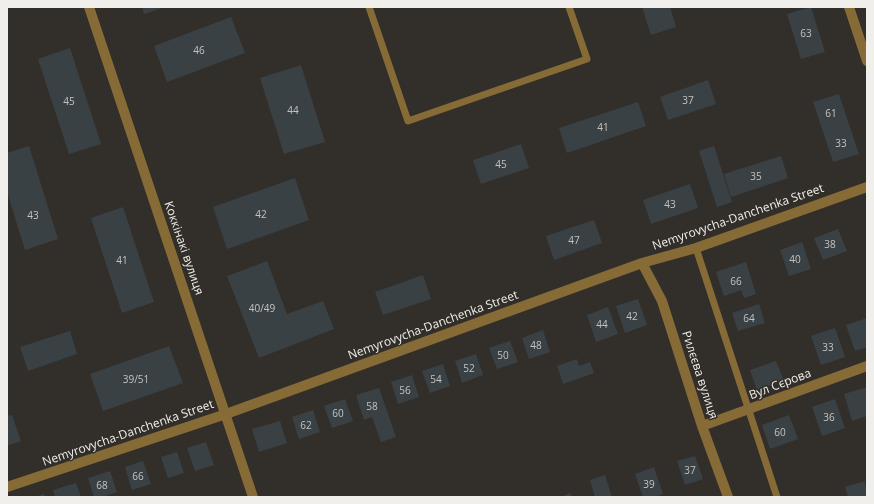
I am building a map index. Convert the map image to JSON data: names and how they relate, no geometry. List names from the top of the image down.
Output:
{
  "streets": {
    "street": [
      "Nemyrovycha-Danchenka Street",
      "Коккінакі вулиця",
      "Рилєєва вулиця",
      "Вул Сєрова"
    ]
  },
  "crossings": [
    ["Nemyrovycha-Danchenka Street", "Коккінакі вулиця"],
    ["Nemyrovycha-Danchenka Street", "Рилєєва вулиця"],
    ["Рилєєва вулиця", "Вул Сєрова"]
  ],
  "house_numbers": [
    "63",
    "46",
    "37",
    "45",
    "44",
    "61",
    "41",
    "33",
    "45",
    "35",
    "43",
    "42",
    "43",
    "47",
    "38",
    "40",
    "41",
    "66",
    "40/49",
    "42",
    "64",
    "44",
    "48",
    "33",
    "50",
    "52",
    "39/51",
    "54",
    "56",
    "58",
    "60",
    "36",
    "62",
    "60",
    "37",
    "66",
    "39",
    "68"
  ]
}
